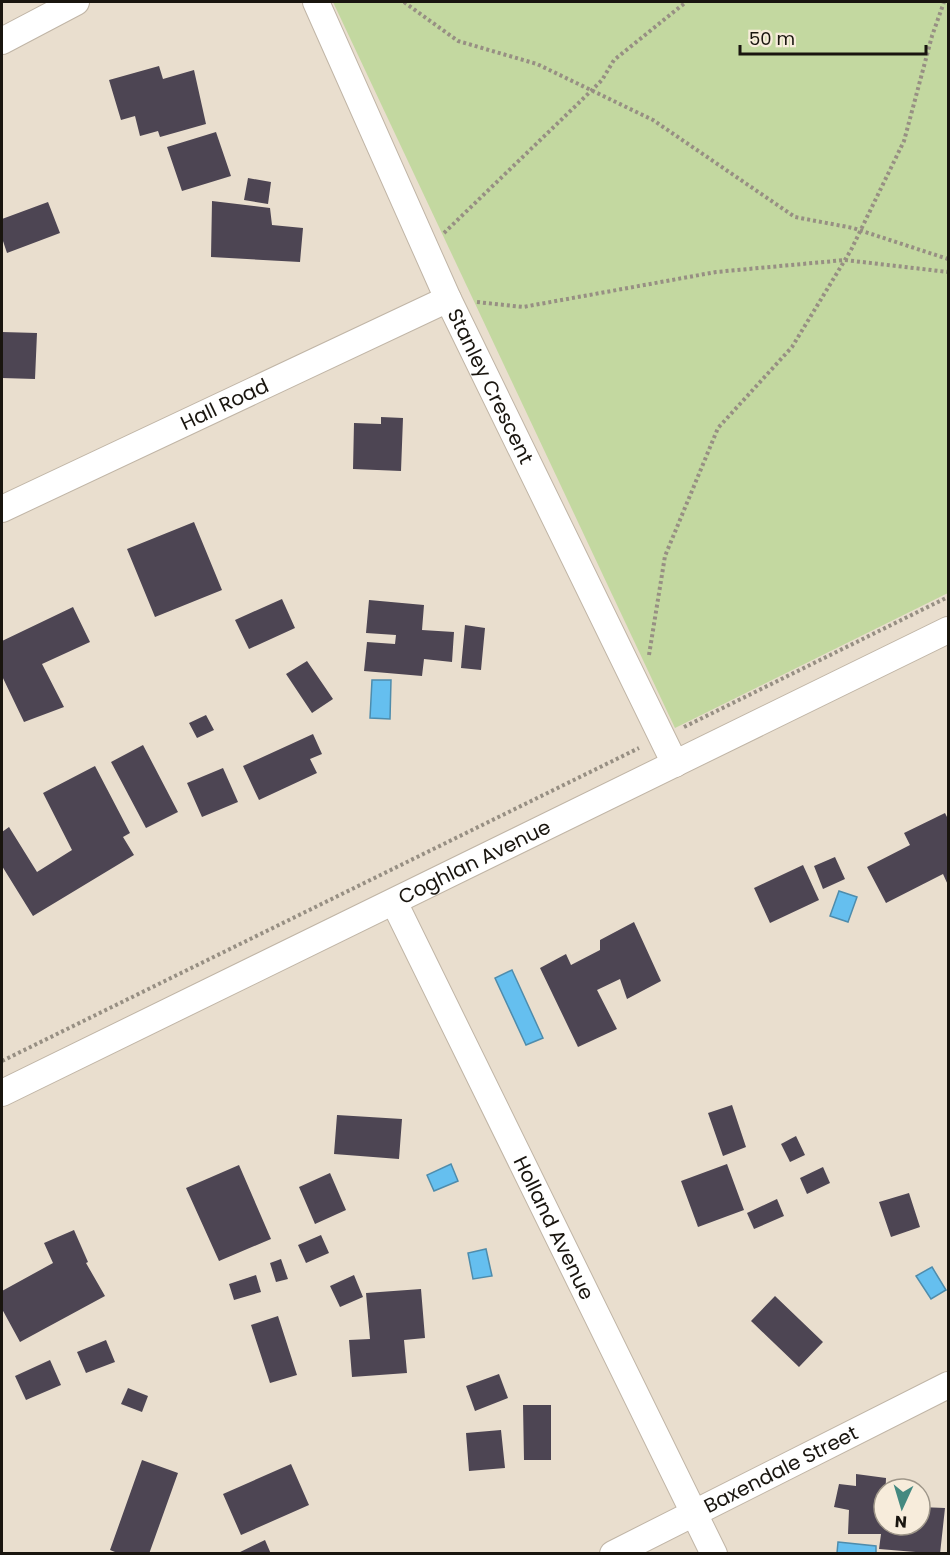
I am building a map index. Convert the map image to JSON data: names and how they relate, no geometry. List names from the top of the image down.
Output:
{
  "streets": {
    "street": [
      "Stanley Crescent",
      "Hall Road",
      "Coghlan Avenue",
      "Holland Avenue",
      "Baxendale Street"
    ]
  },
  "crossings": [
    ["Stanley Crescent", "Hall Road"],
    ["Stanley Crescent", "Coghlan Avenue"],
    ["Coghlan Avenue", "Holland Avenue"],
    ["Holland Avenue", "Baxendale Street"]
  ],
  "scale_bar": "50 m",
  "north": "bottom"
}
